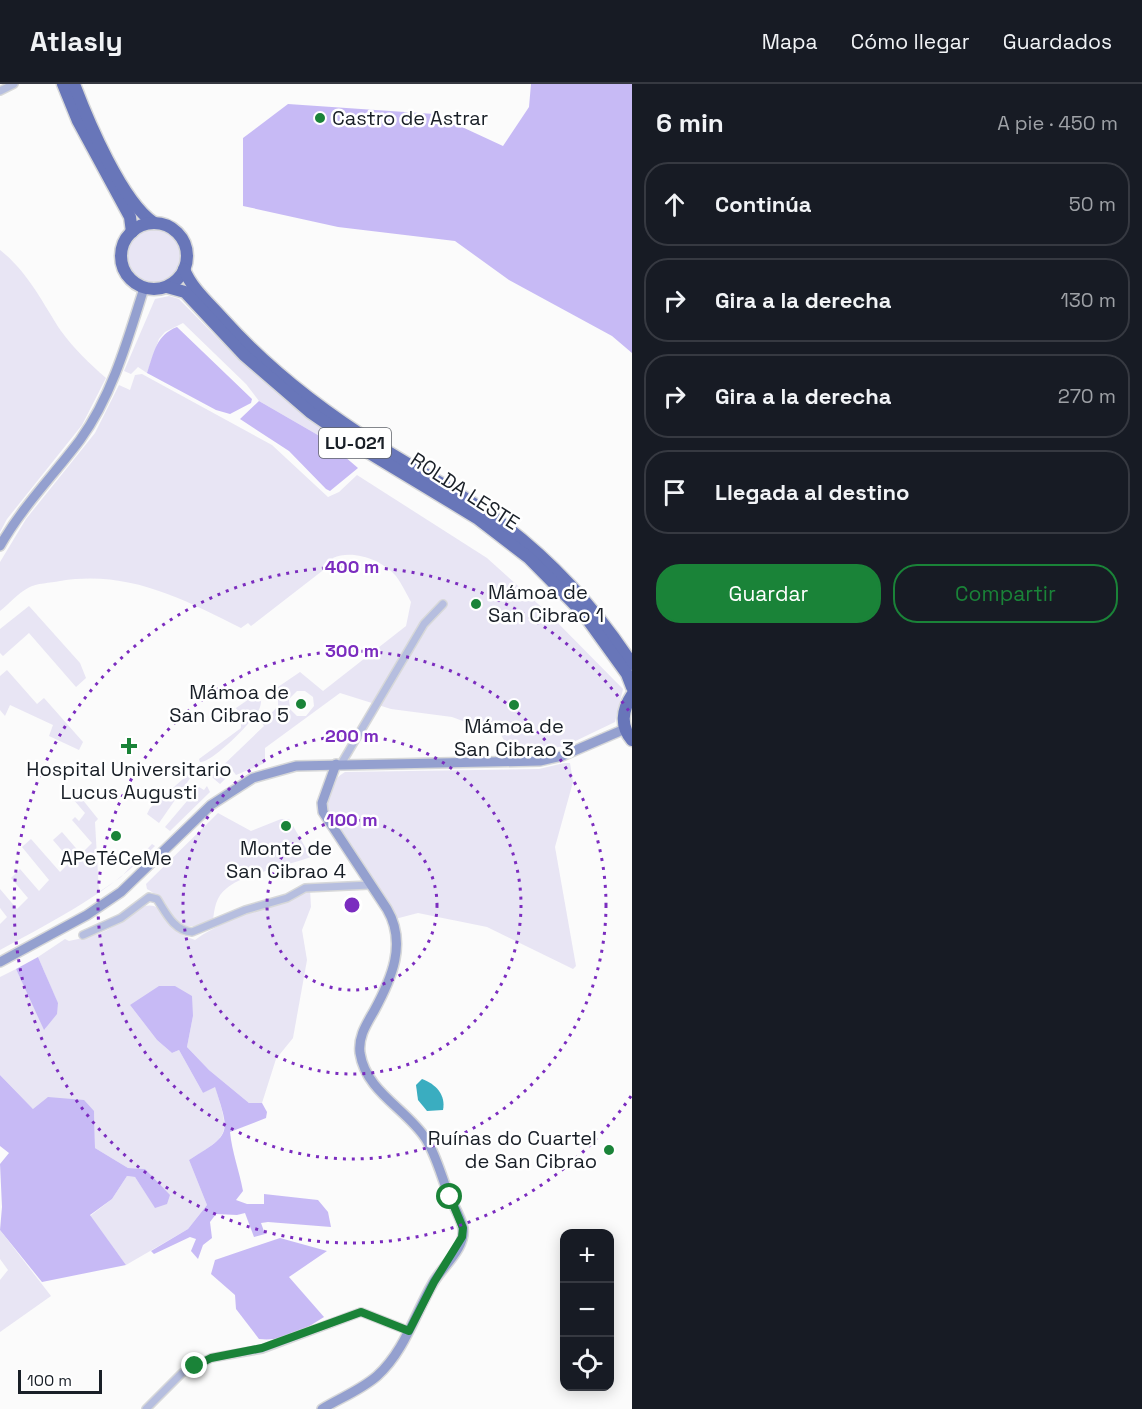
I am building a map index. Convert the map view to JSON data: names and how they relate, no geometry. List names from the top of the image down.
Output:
{
  "streets": {
    "highway": ["LU-021", "ROLDA LESTE"]
  },
  "places": {
    "other": [
      "Castro de Astrar",
      "Mámoa de San Cibrao 1",
      "Mámoa de San Cibrao 5",
      "Mámoa de San Cibrao 3",
      "Monte de San Cibrao 4",
      "APeTéCeMe",
      "Ruínas do Cuartel de San Cibrao"
    ],
    "health": ["Hospital Universitario Lucus Augusti"]
  },
  "scale_bar": "100 m",
  "page": {
    "header": "Atlasly",
    "nav": ["Mapa", "Cómo llegar", "Guardados"],
    "heading": ["6 min", "A pie · 450 m"],
    "list": [
      ["Continúa", "50 m"],
      ["Gira a la derecha", "130 m"],
      ["Gira a la derecha", "270 m"],
      "Llegada al destino"
    ],
    "buttons": ["Guardar", "Compartir"],
    "map_buttons": ["+", "−"],
    "scale": "100 m"
  },
  "rings": [
    "400 m",
    "300 m",
    "200 m",
    "100 m"
  ]
}
